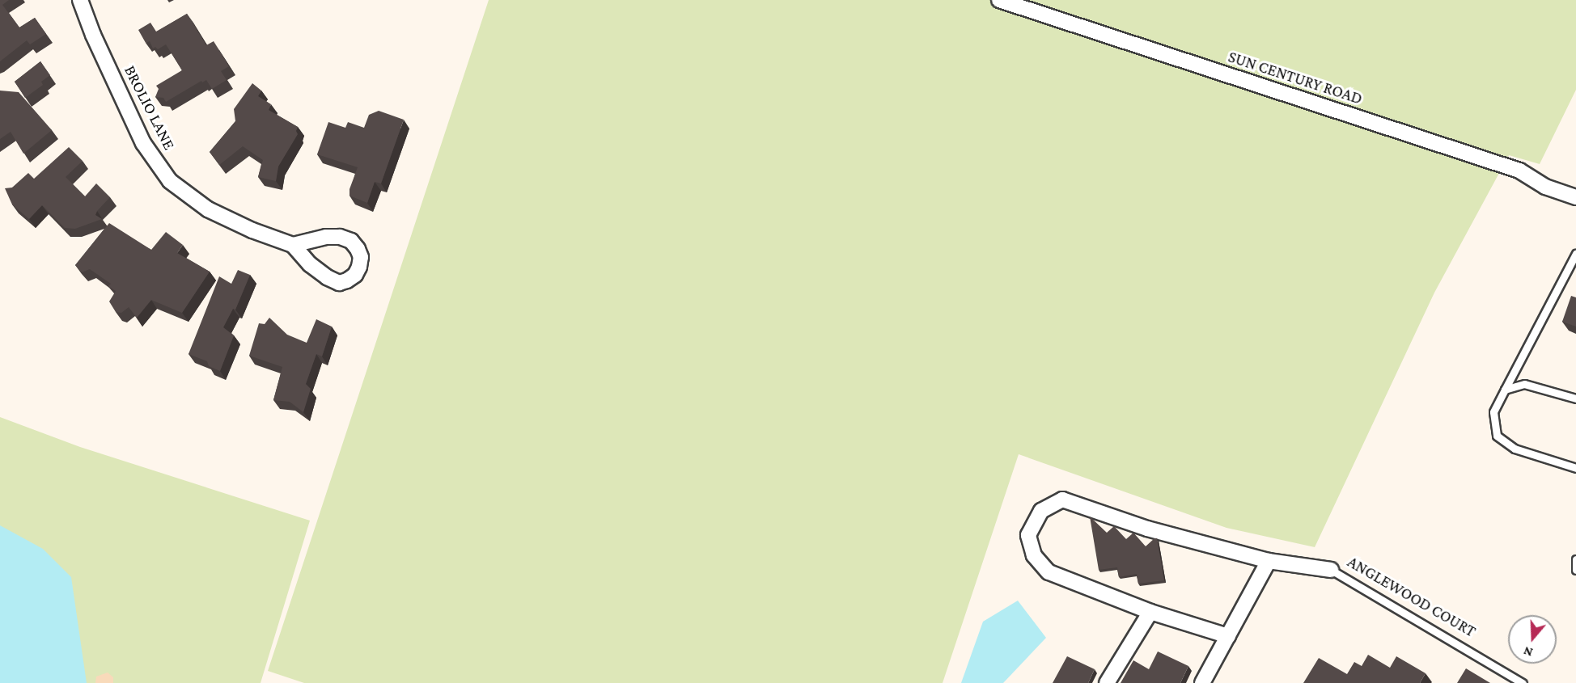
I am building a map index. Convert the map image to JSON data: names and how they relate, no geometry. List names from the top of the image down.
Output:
{
  "streets": {
    "street": ["SUN CENTURY ROAD", "BROLIO LANE", "ANGLEWOOD COURT"]
  },
  "north": "bottom"
}
